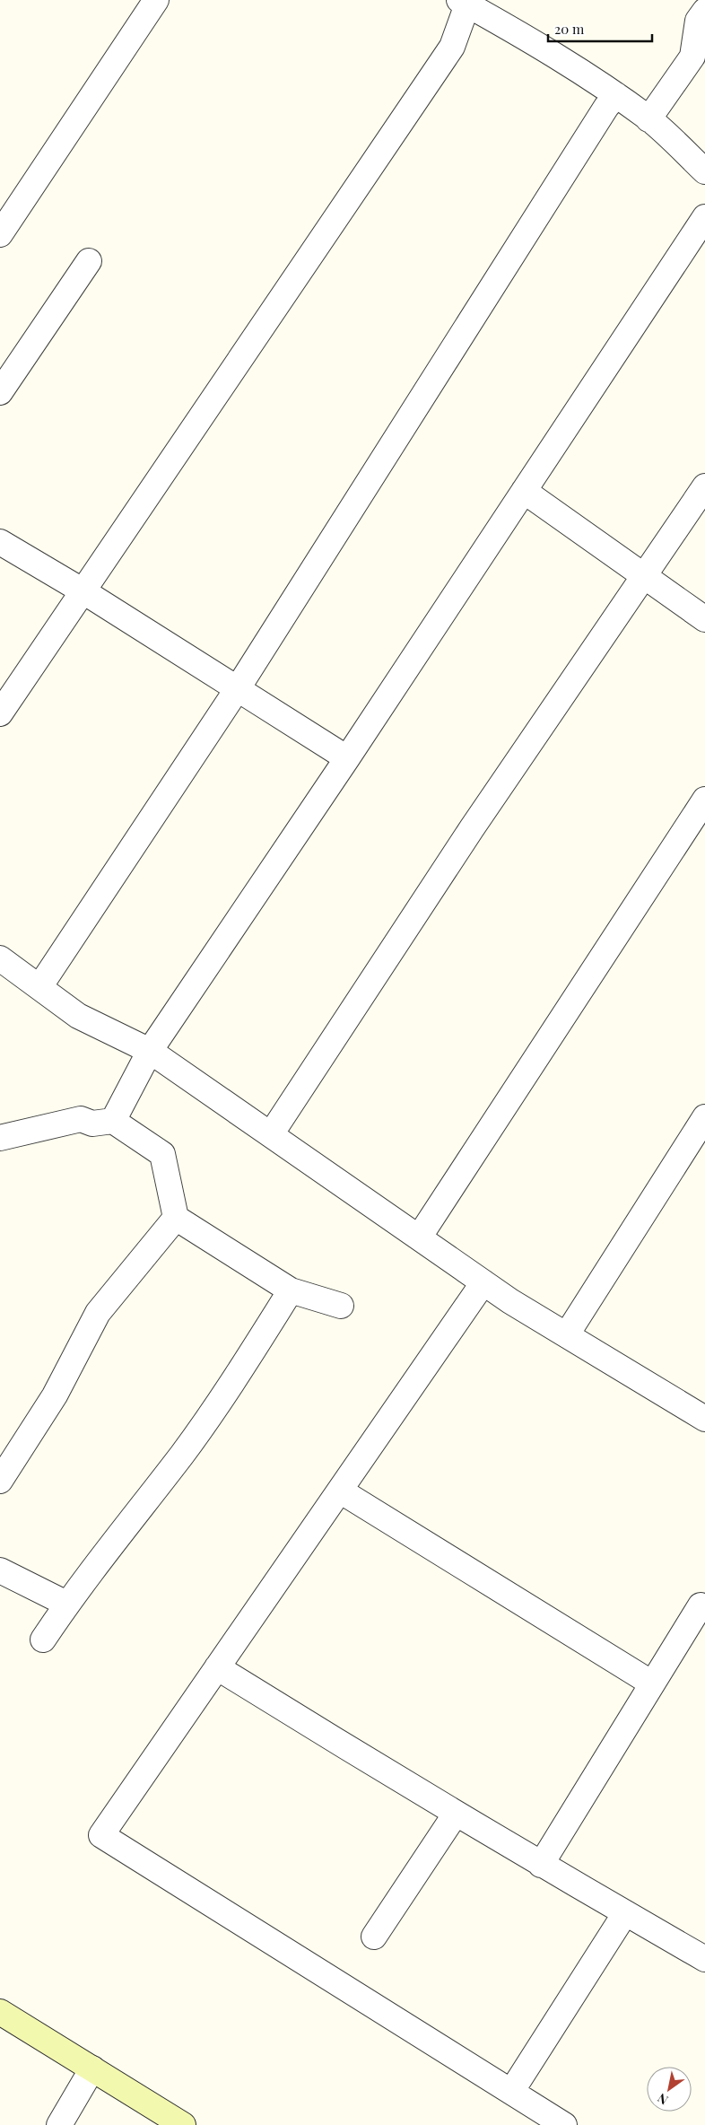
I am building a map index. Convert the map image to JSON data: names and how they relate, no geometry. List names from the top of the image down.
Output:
{
  "scale_bar": "20 m",
  "north": "bottom left"
}
